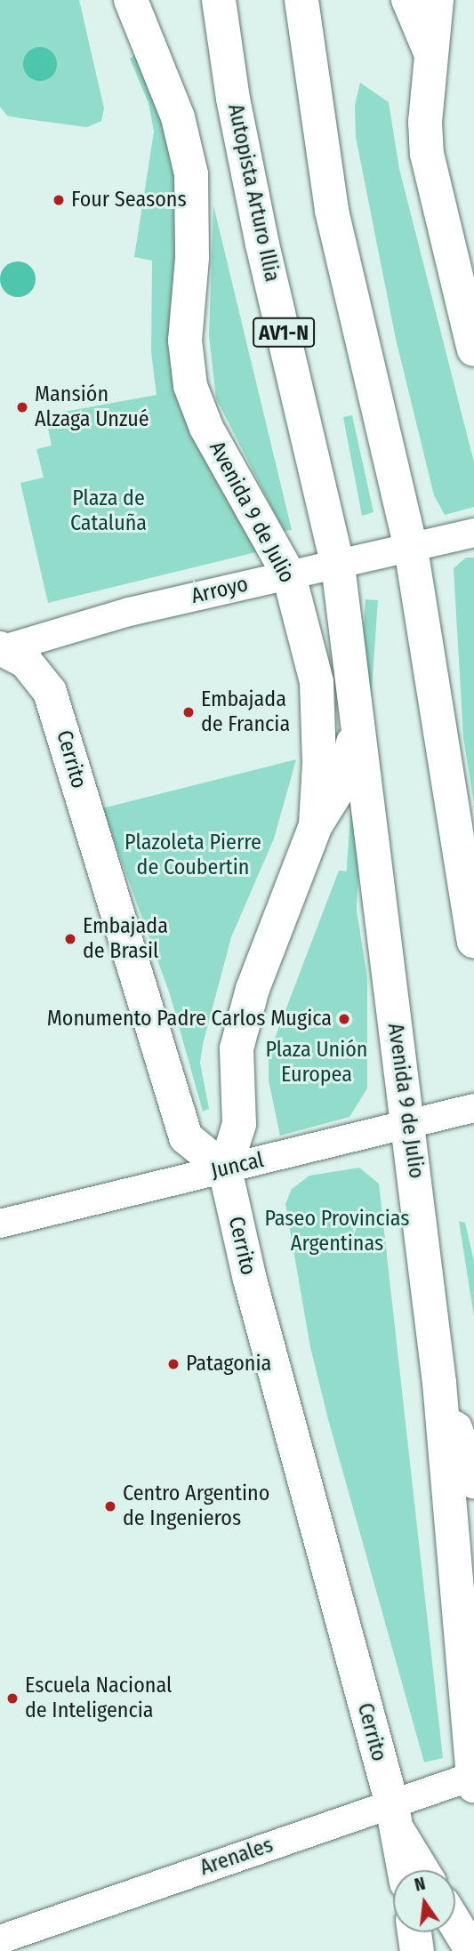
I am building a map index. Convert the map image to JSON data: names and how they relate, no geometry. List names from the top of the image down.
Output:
{
  "streets": {
    "main road": [
      "Autopista Arturo Illia",
      "AV1-N",
      "Avenida 9 de Julio",
      "Cerrito"
    ],
    "street": ["Arroyo", "Juncal", "Arenales"]
  },
  "crossings": [
    ["Autopista Arturo Illia", "Avenida 9 de Julio"],
    ["Autopista Arturo Illia", "Arroyo"],
    ["Avenida 9 de Julio", "Arroyo"],
    ["Avenida 9 de Julio", "Cerrito"],
    ["Avenida 9 de Julio", "Juncal"],
    ["Avenida 9 de Julio", "Arenales"],
    ["Arroyo", "Cerrito"],
    ["Cerrito", "Juncal"],
    ["Cerrito", "Arenales"]
  ],
  "parks": [
    "Plaza de Cataluña",
    "Plazoleta Pierre de Coubertin",
    "Plaza Unión Europea",
    "Paseo Provincias Argentinas"
  ],
  "places": [
    "Four Seasons",
    "Mansión Alzaga Unzué",
    "Embajada de Francia",
    "Embajada de Brasil",
    "Monumento Padre Carlos Mugica",
    "Patagonia",
    "Centro Argentino de Ingenieros",
    "Escuela Nacional de Inteligencia"
  ],
  "north": "top"
}
